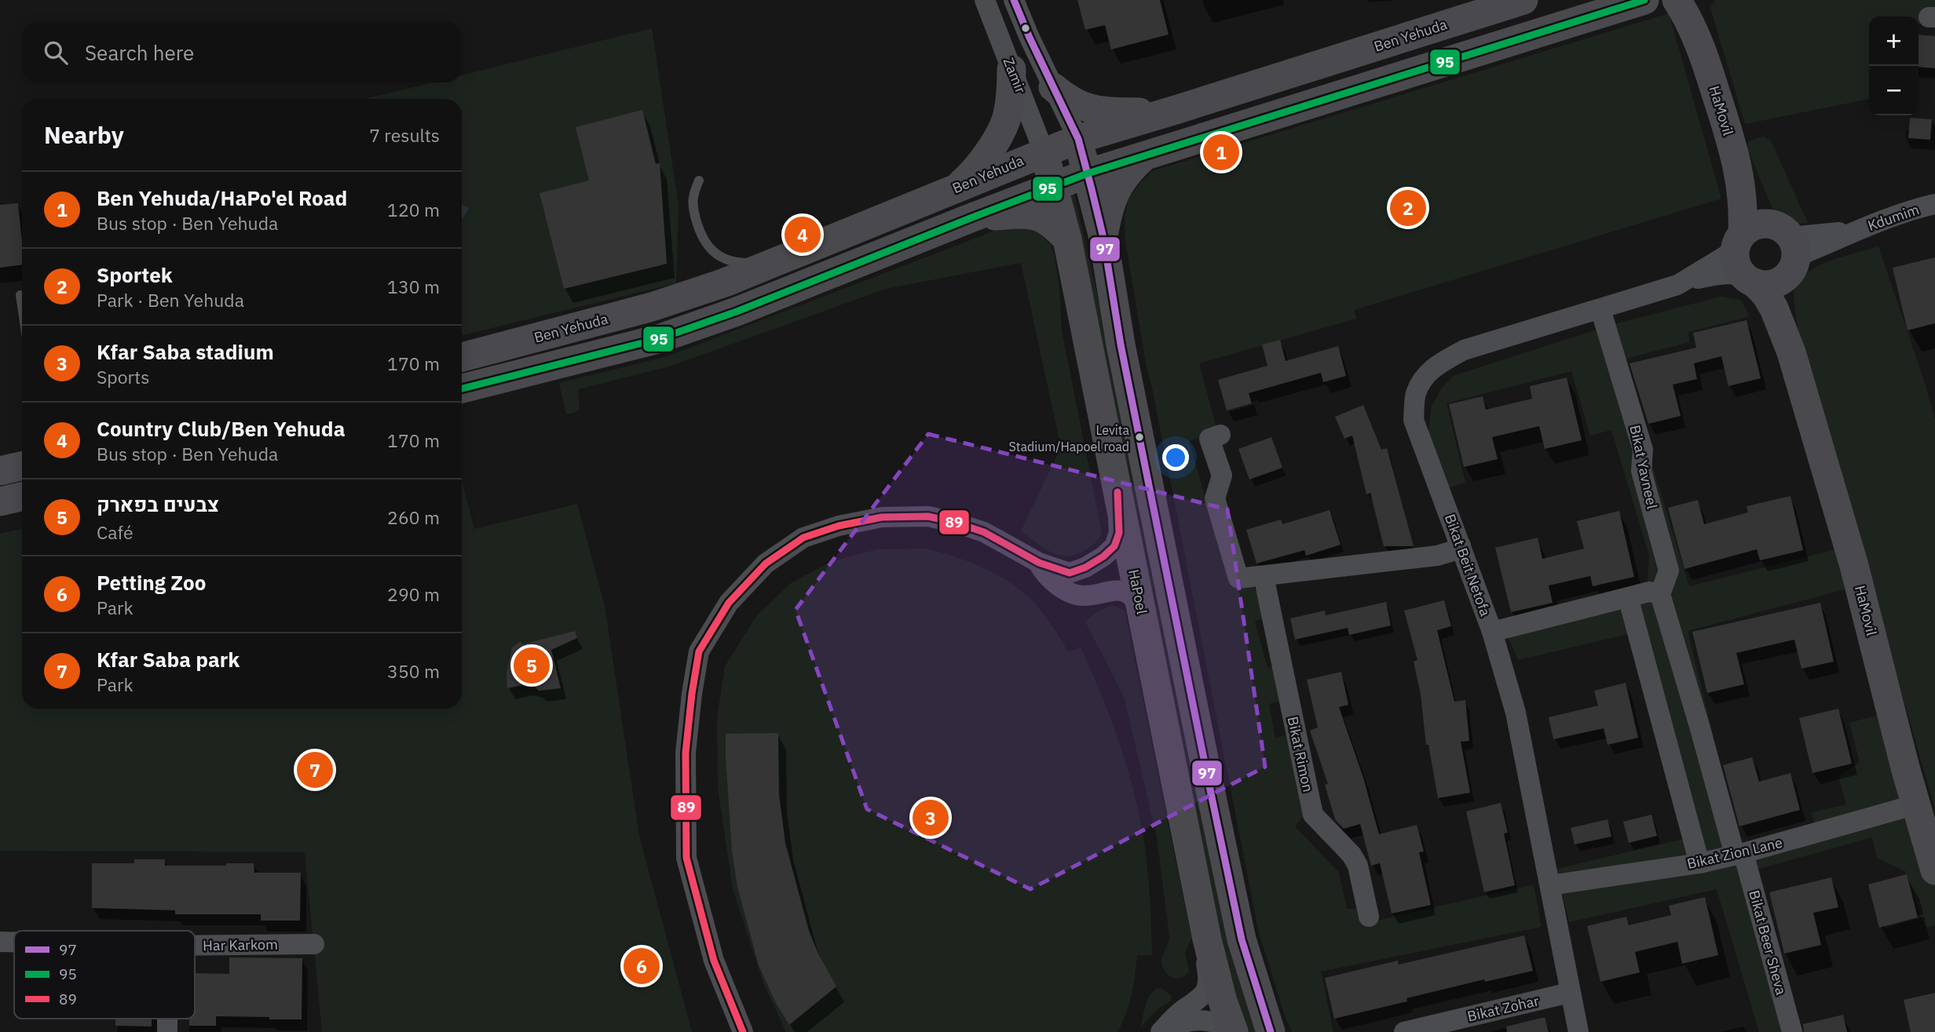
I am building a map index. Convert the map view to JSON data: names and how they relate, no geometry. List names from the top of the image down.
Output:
{
  "streets": {
    "main road": ["Ben Yehuda", "HaMovil", "HaPoel"],
    "street": [
      "Zamir",
      "Kdumim",
      "Bikat Yavneel",
      "Bikat Beit Netofa",
      "Bikat Rimon",
      "Bikat Zion Lane",
      "Bikat Beer Sheva",
      "Har Karkom",
      "Bikat Zohar"
    ]
  },
  "crossings": [
    ["Ben Yehuda", "Zamir"],
    ["Ben Yehuda", "HaPoel"],
    ["Zamir", "HaPoel"],
    ["HaMovil", "Kdumim"],
    ["HaMovil", "Bikat Beit Netofa"],
    ["HaMovil", "Bikat Zion Lane"],
    ["Kdumim", "Bikat Beit Netofa"],
    ["Bikat Yavneel", "Bikat Beit Netofa"],
    ["Bikat Beit Netofa", "Bikat Zion Lane"],
    ["Bikat Beit Netofa", "Bikat Zohar"],
    ["Bikat Zion Lane", "Bikat Beer Sheva"]
  ],
  "places": ["Levita Stadium/Hapoel road"],
  "lines": ["transit line 97", "transit line 95", "transit line 89"],
  "legend": ["97", "95", "89"],
  "page": {
    "map_buttons": ["+", "−"],
    "search": "Search here",
    "heading": ["Nearby", "7 results"],
    "pins": [
      "1",
      "2",
      "4",
      "5",
      "7",
      "3",
      "6"
    ],
    "list": [
      {
        "mark": "1",
        "name": "Ben Yehuda/HaPo'el Road",
        "note": "Bus stop · Ben Yehuda",
        "value": "120 m"
      },
      {
        "mark": "2",
        "name": "Sportek",
        "note": "Park · Ben Yehuda",
        "value": "130 m"
      },
      {
        "mark": "3",
        "name": "Kfar Saba stadium",
        "note": "Sports",
        "value": "170 m"
      },
      {
        "mark": "4",
        "name": "Country Club/Ben Yehuda",
        "note": "Bus stop · Ben Yehuda",
        "value": "170 m"
      },
      {
        "mark": "5",
        "name": "צבעים בפארק",
        "note": "Café",
        "value": "260 m"
      },
      {
        "mark": "6",
        "name": "Petting Zoo",
        "note": "Park",
        "value": "290 m"
      },
      {
        "mark": "7",
        "name": "Kfar Saba park",
        "note": "Park",
        "value": "350 m"
      }
    ]
  }
}
